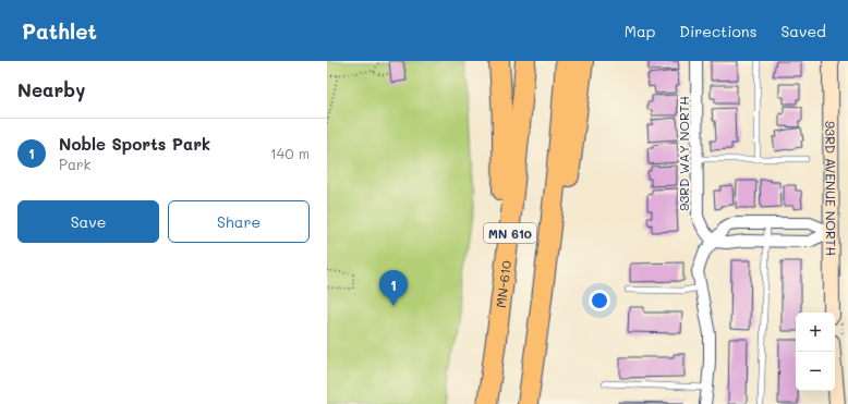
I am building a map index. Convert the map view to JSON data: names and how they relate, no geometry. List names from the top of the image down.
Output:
{
  "streets": {
    "highway": ["MN 610", "MN-610"],
    "street": ["93RD WAY NORTH", "93RD AVENUE NORTH"]
  },
  "page": {
    "header": "Pathlet",
    "nav": ["Map", "Directions", "Saved"],
    "heading": "Nearby",
    "list": [
      {
        "mark": "1",
        "name": "Noble Sports Park",
        "note": "Park",
        "value": "140 m"
      }
    ],
    "buttons": ["Save", "Share"],
    "pins": "1",
    "map_buttons": ["+", "−"]
  }
}
